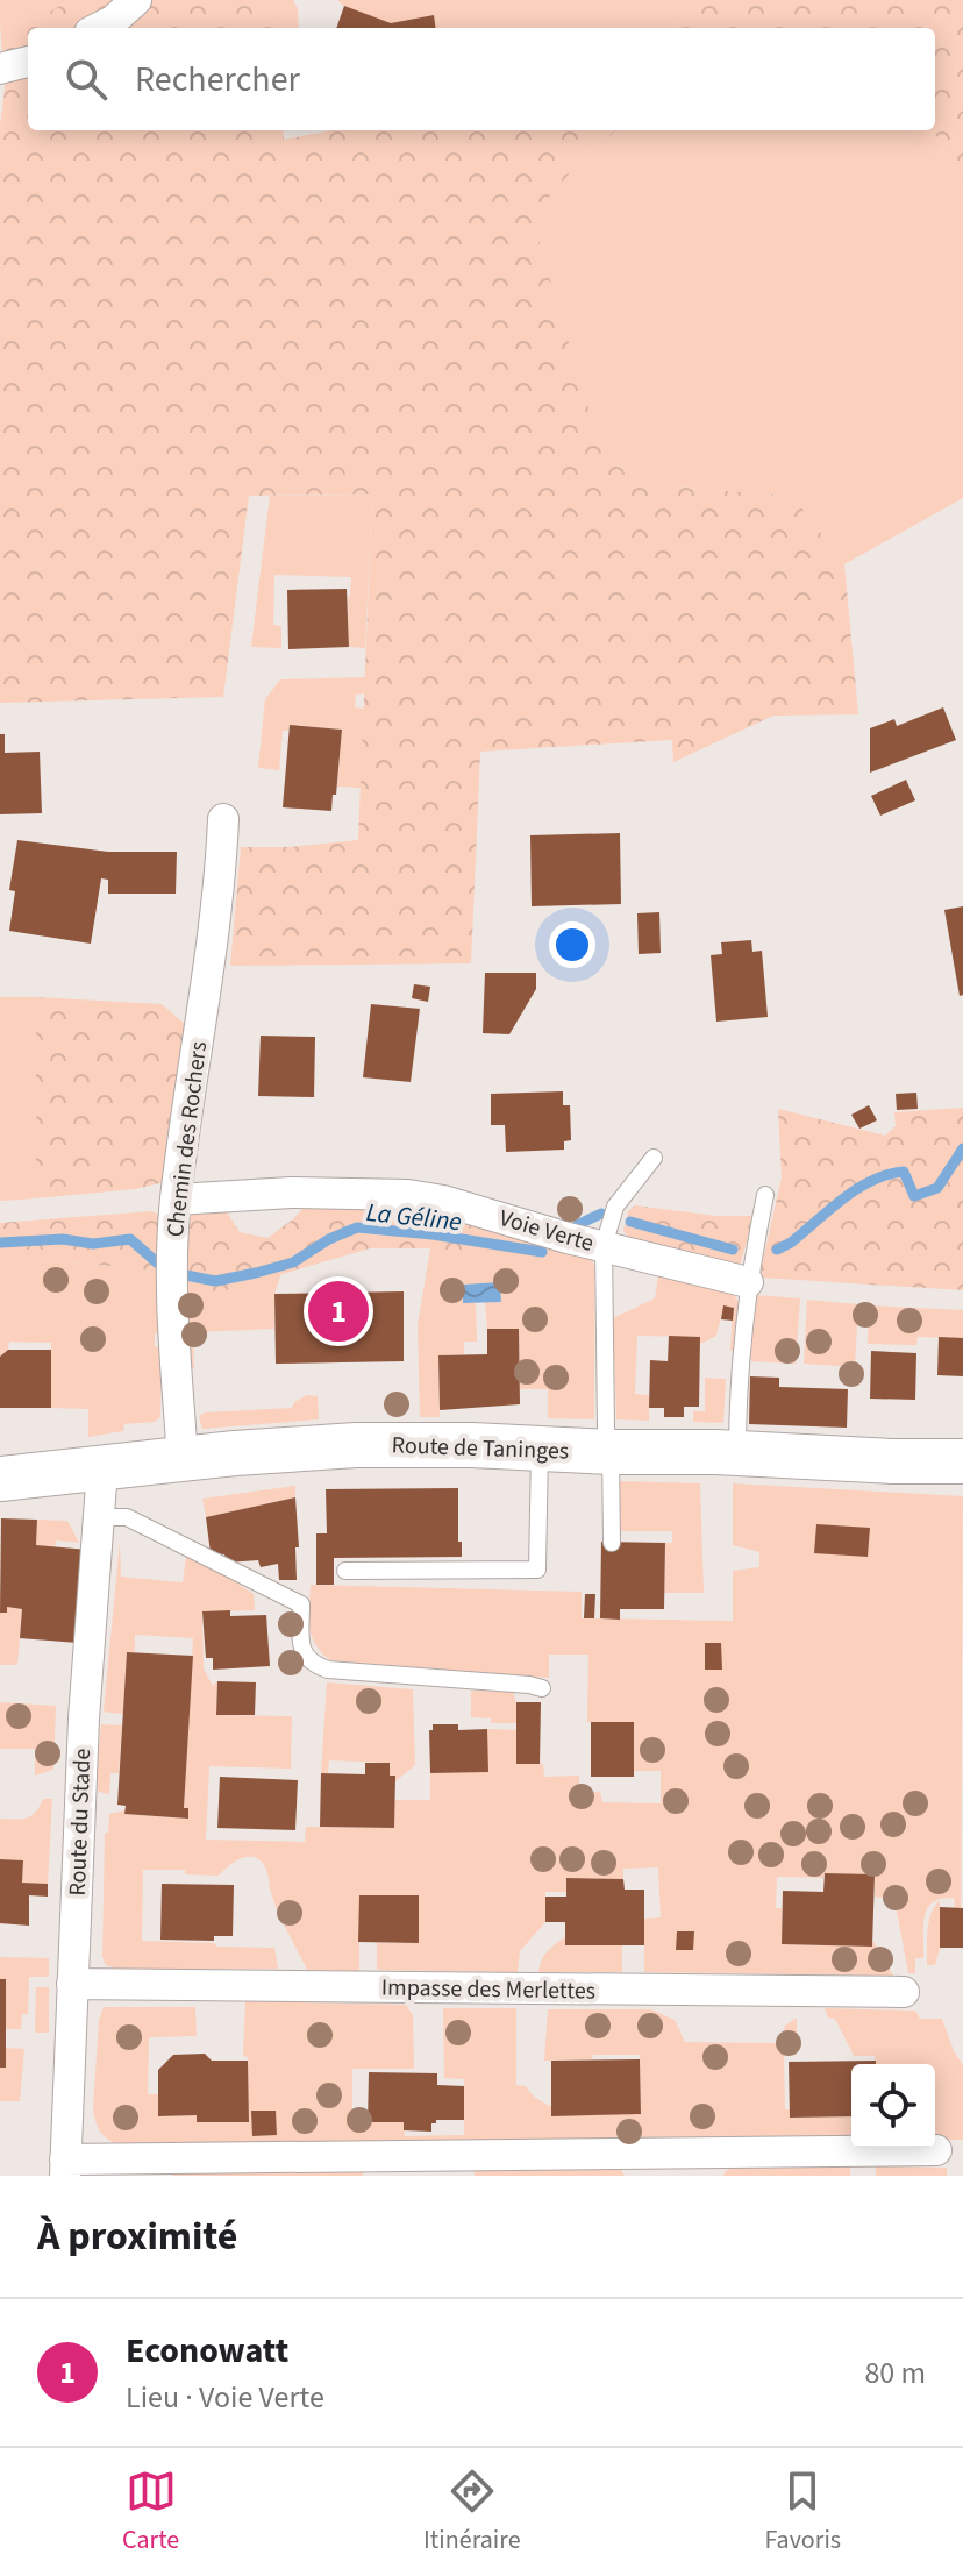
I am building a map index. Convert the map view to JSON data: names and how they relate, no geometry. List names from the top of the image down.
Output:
{
  "streets": {
    "main road": ["Route de Taninges"],
    "street": [
      "Chemin des Rochers",
      "Voie Verte",
      "Route du Stade",
      "Impasse des Merlettes"
    ]
  },
  "crossings": [
    ["Chemin des Rochers", "Voie Verte"],
    ["Chemin des Rochers", "Route de Taninges"],
    ["Route de Taninges", "Route du Stade"],
    ["Route du Stade", "Impasse des Merlettes"]
  ],
  "water": ["La Géline"],
  "page": {
    "search": "Rechercher",
    "pins": "1",
    "heading": "À proximité",
    "list": [
      {
        "mark": "1",
        "name": "Econowatt",
        "note": "Lieu · Voie Verte",
        "value": "80 m"
      }
    ],
    "nav": ["Carte", "Itinéraire", "Favoris"]
  }
}
